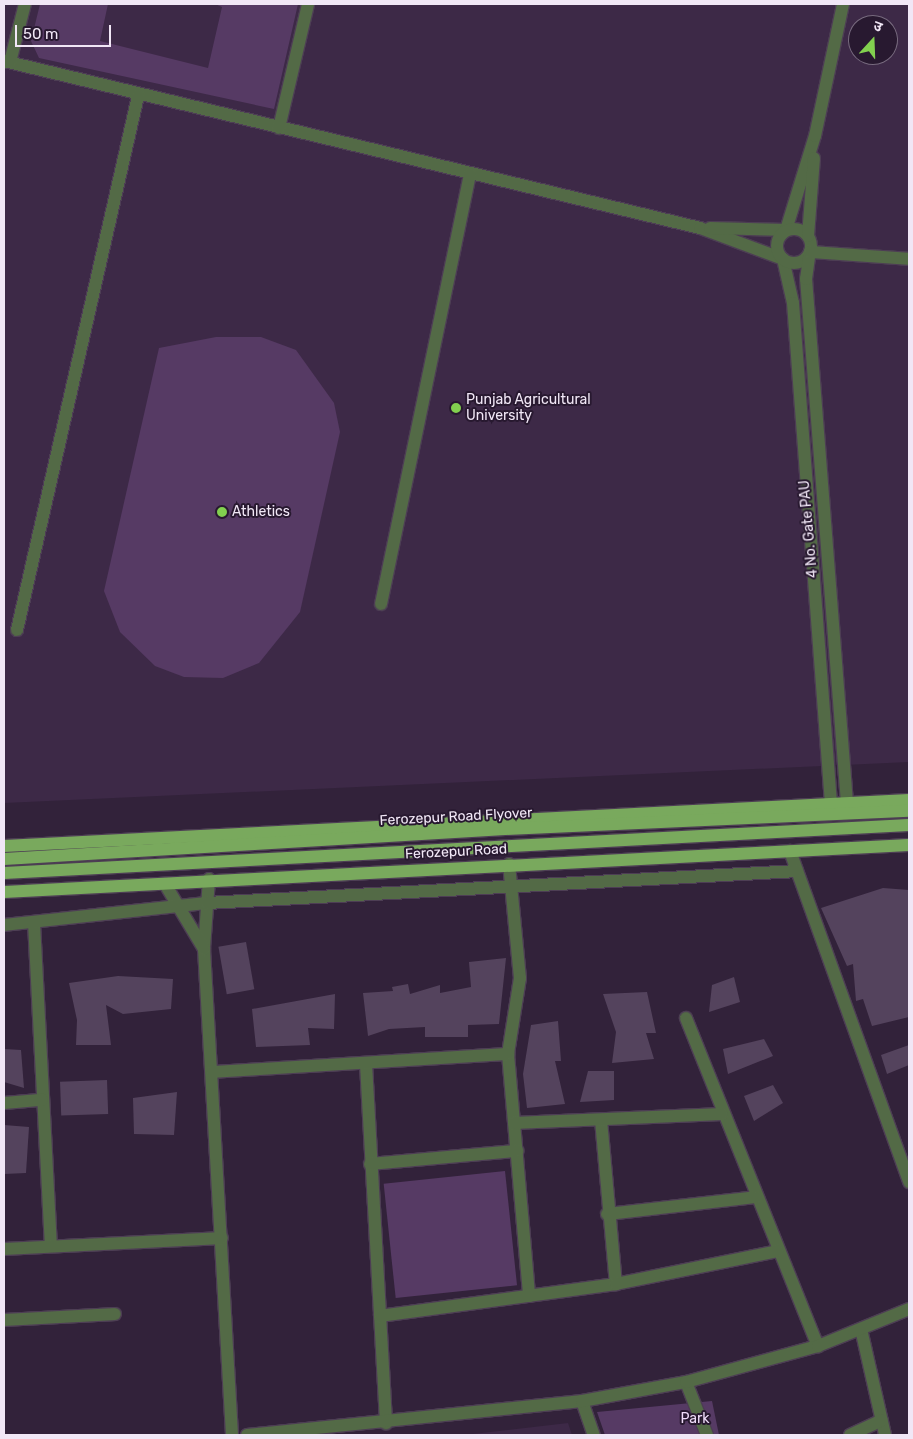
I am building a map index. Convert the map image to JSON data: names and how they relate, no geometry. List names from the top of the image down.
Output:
{
  "streets": {
    "main road": ["Ferozepur Road Flyover", "Ferozepur Road"],
    "street": ["4 No. Gate PAU"]
  },
  "parks": ["Park"],
  "places": ["Punjab Agricultural University", "Athletics"],
  "scale_bar": "50 m",
  "north": "top"
}
